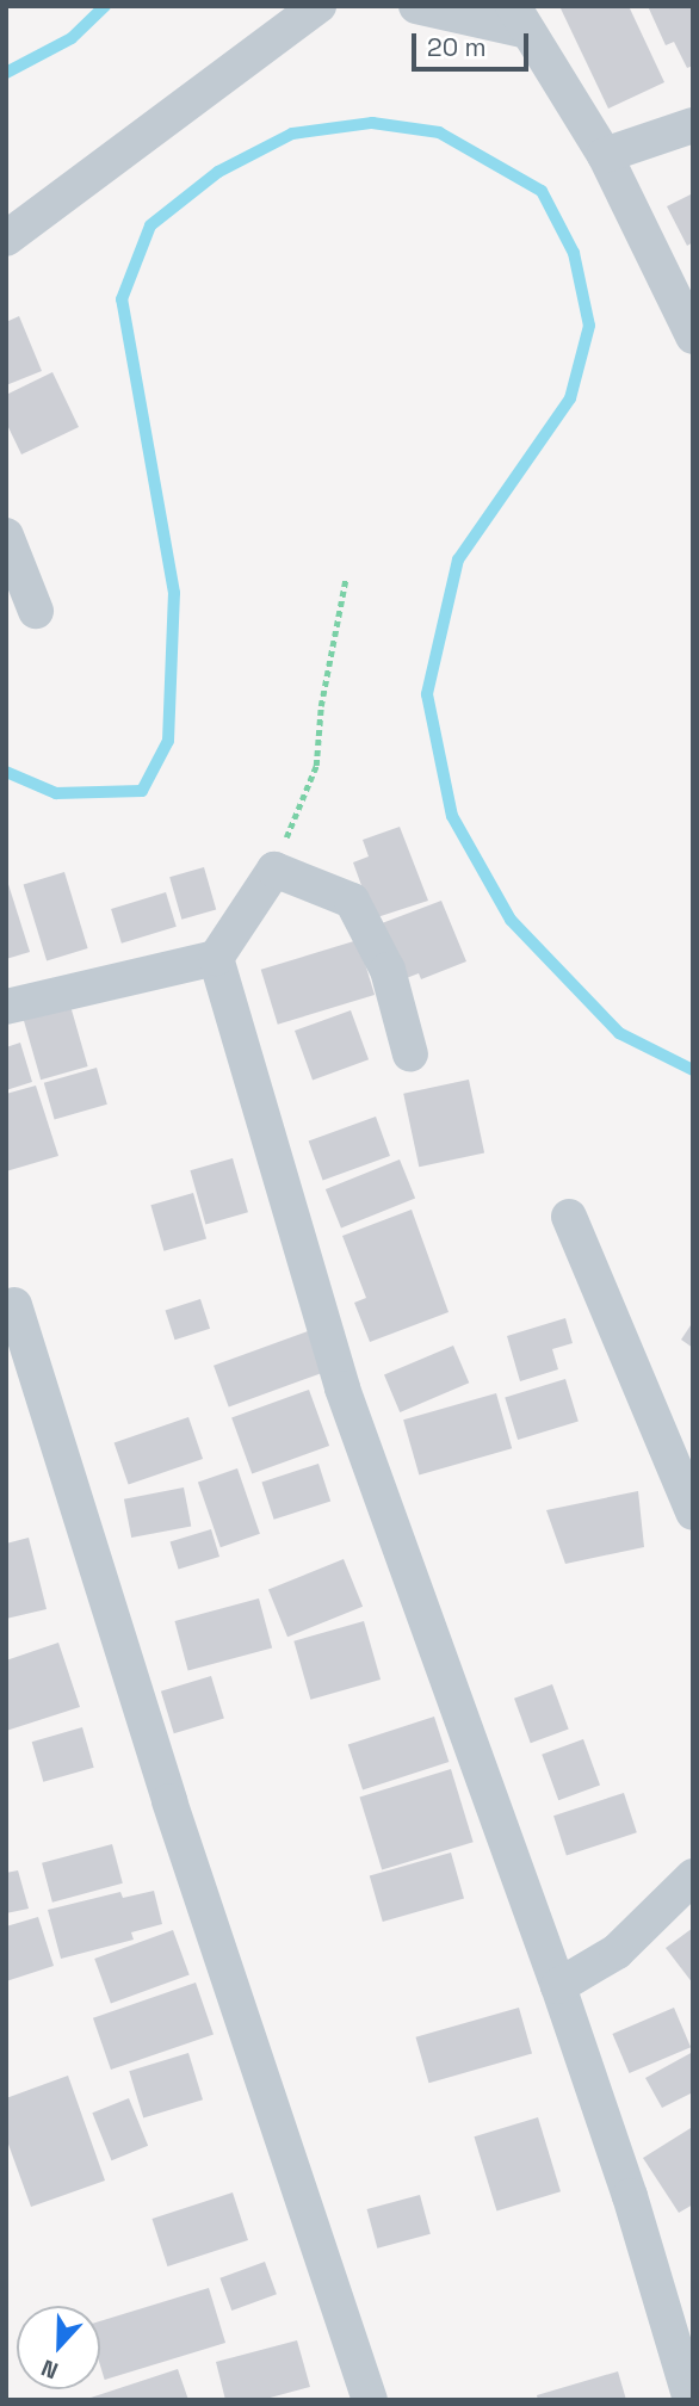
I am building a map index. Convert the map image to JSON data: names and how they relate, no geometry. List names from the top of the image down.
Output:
{
  "scale_bar": "20 m",
  "north": "bottom"
}
